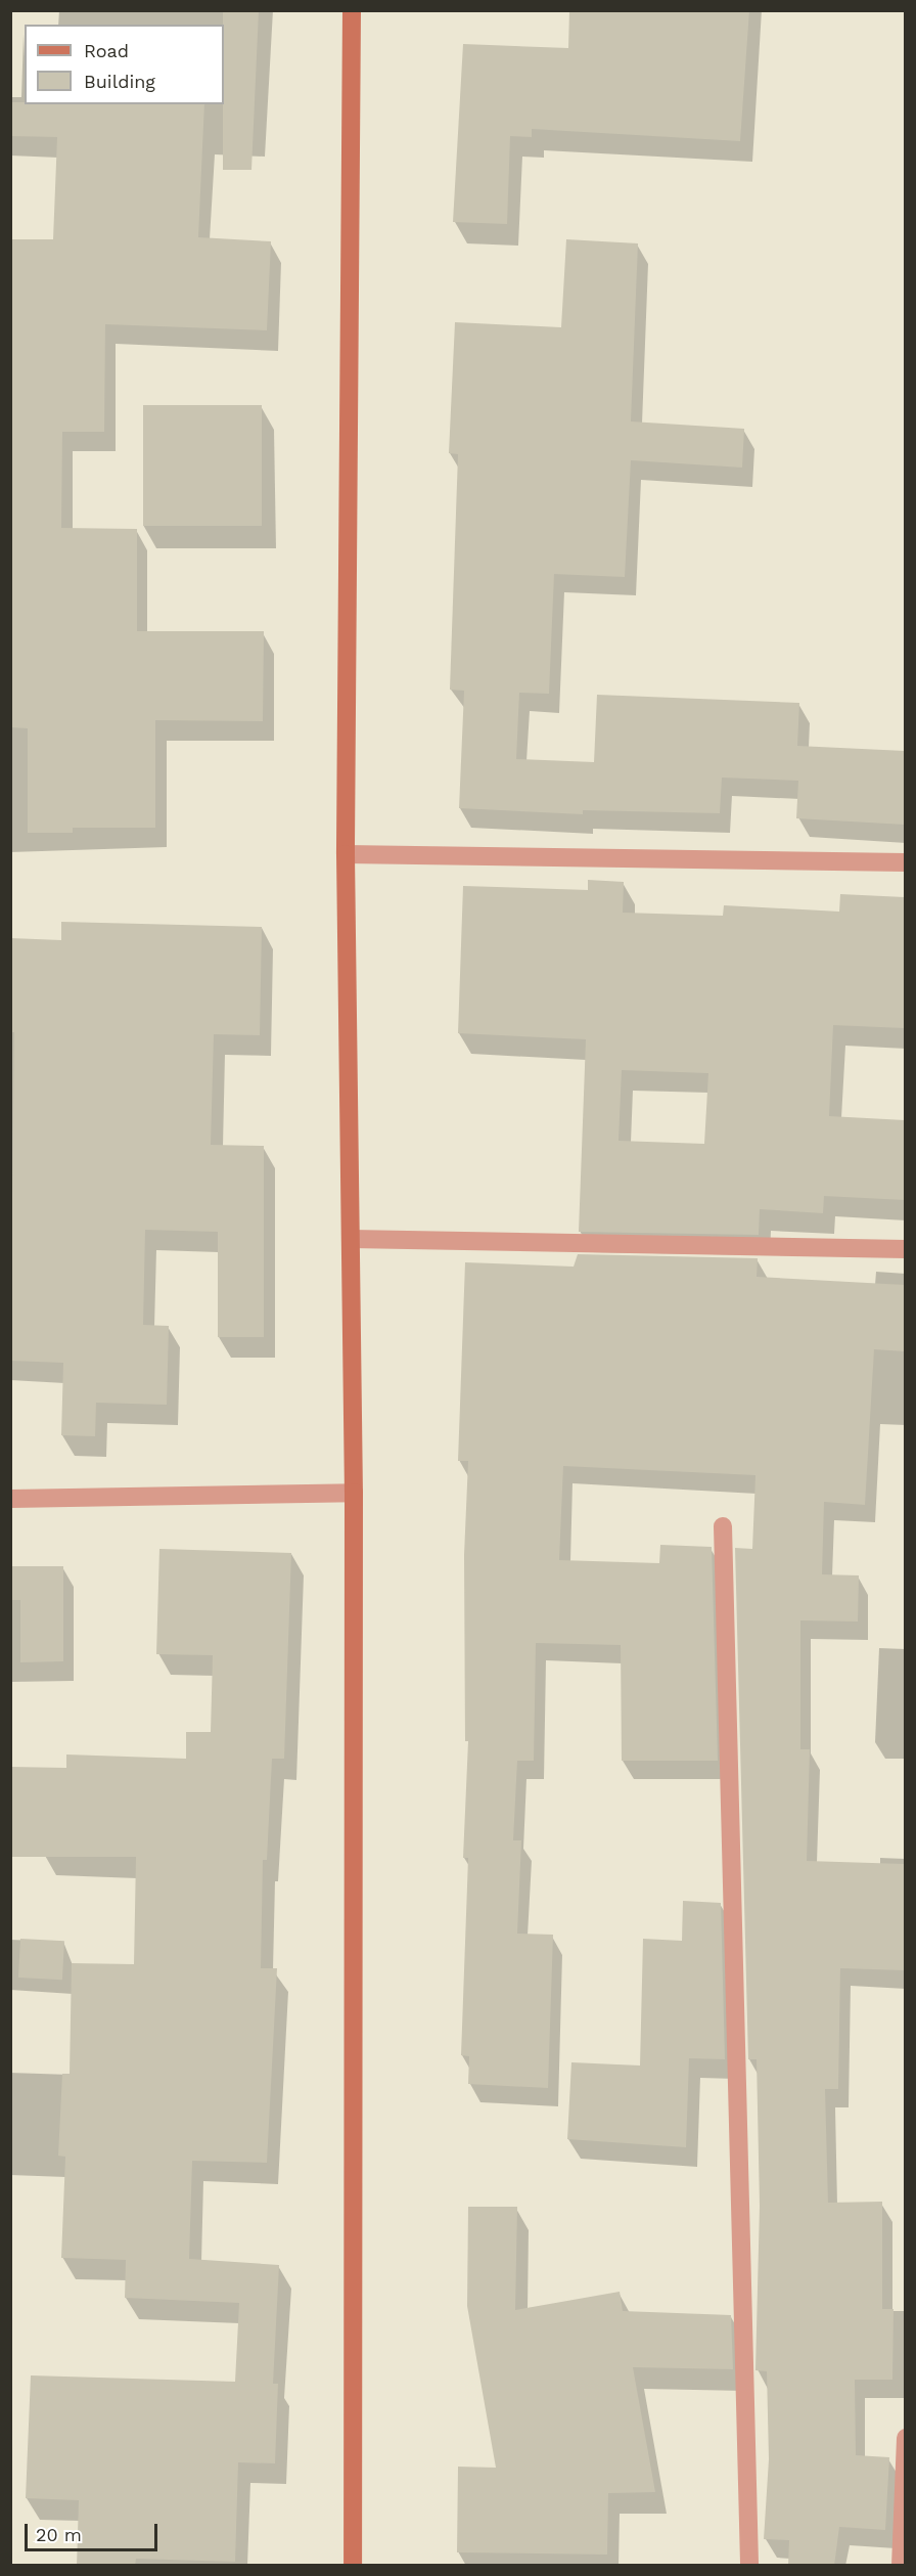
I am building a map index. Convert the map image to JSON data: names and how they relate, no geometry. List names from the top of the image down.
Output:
{
  "legend": ["Road", "Building"],
  "scale_bar": "20 m"
}
